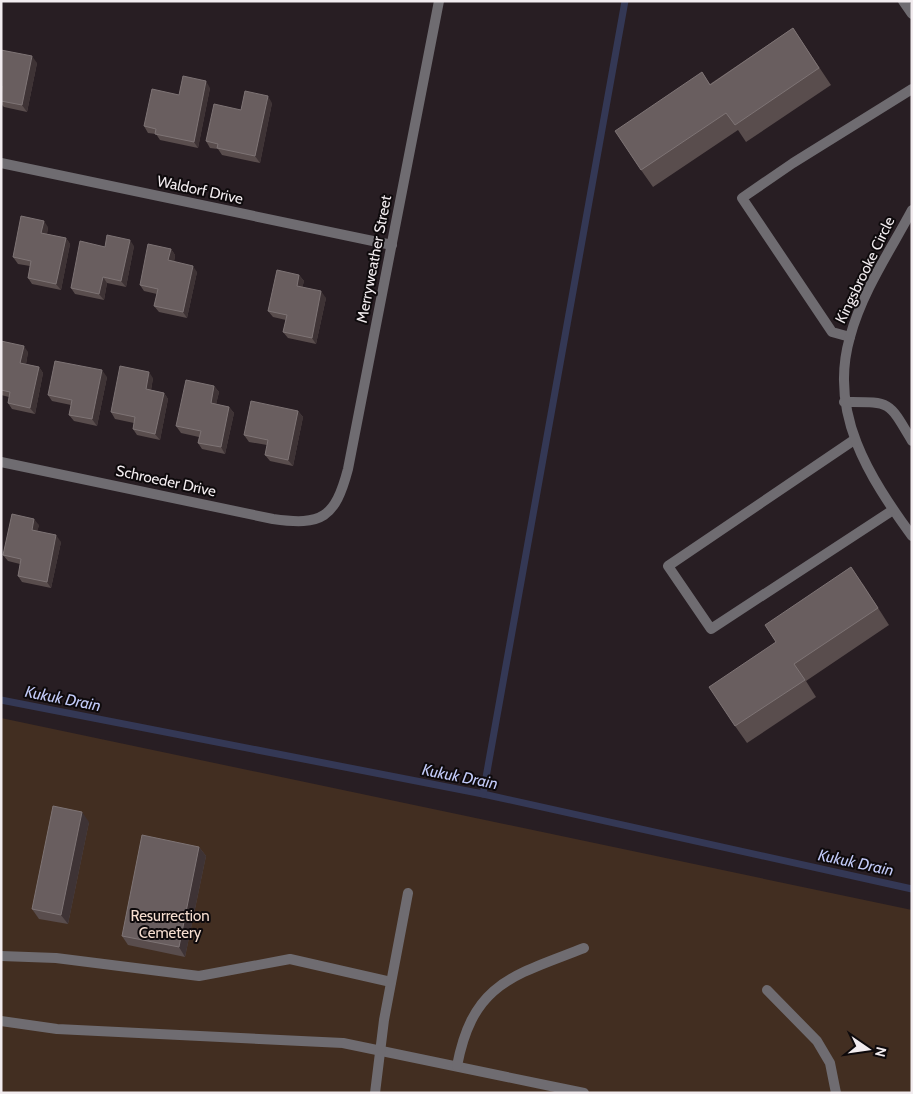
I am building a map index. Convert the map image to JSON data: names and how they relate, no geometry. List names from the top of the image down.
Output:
{
  "streets": {
    "street": [
      "Waldorf Drive",
      "Merryweather Street",
      "Kingsbrooke Circle",
      "Schroeder Drive"
    ]
  },
  "crossings": [
    ["Waldorf Drive", "Merryweather Street"],
    ["Merryweather Street", "Schroeder Drive"]
  ],
  "water": ["Kukuk Drain"],
  "parks": ["Resurrection Cemetery"],
  "north": "right"
}
